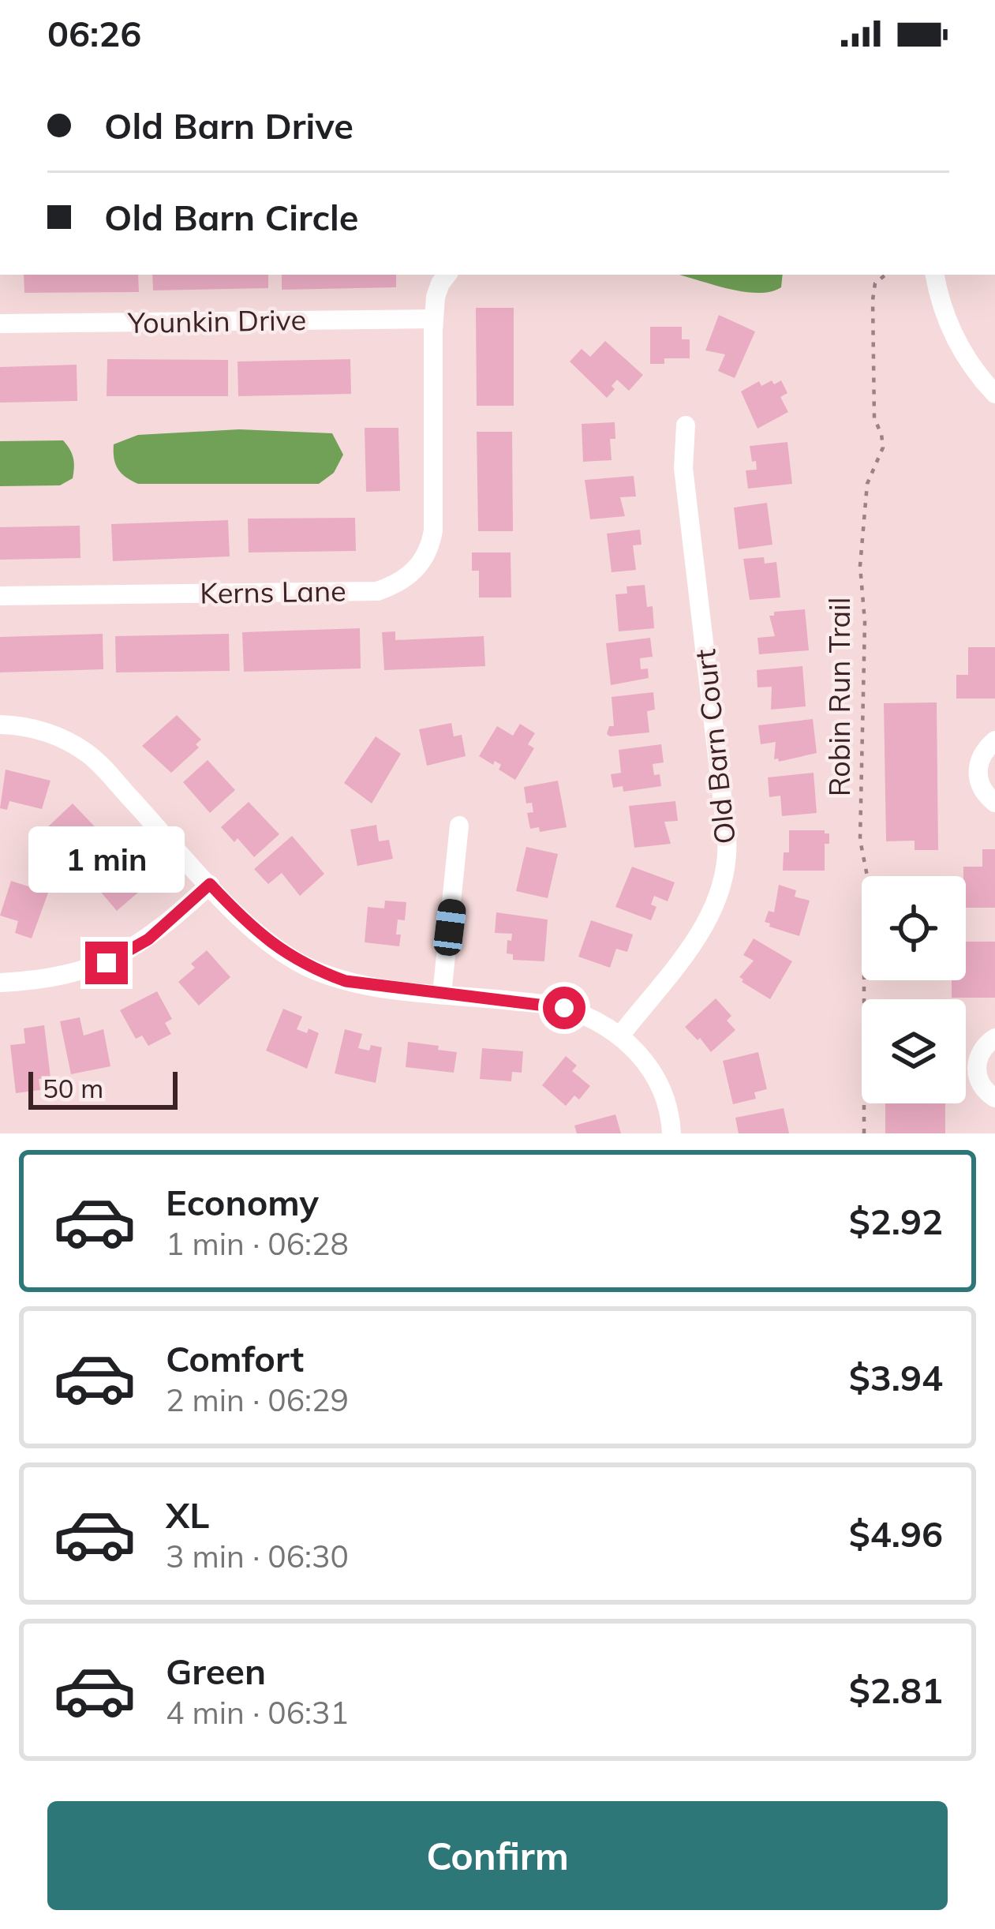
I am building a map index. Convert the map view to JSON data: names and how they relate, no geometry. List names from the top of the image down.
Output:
{
  "streets": {
    "street": ["Younkin Drive", "Kerns Lane", "Old Barn Court"],
    "path": ["Robin Run Trail"]
  },
  "crossings": [
    ["Younkin Drive", "Kerns Lane"]
  ],
  "scale_bar": "50 m",
  "page": {
    "status": "06:26",
    "banner": ["Old Barn Drive", "Old Barn Circle"],
    "bubble": "1 min",
    "scale": "50 m",
    "list": [
      {
        "name": "Economy",
        "note": "1 min · 06:28",
        "value": "$2.92"
      },
      {
        "name": "Comfort",
        "note": "2 min · 06:29",
        "value": "$3.94"
      },
      {
        "name": "XL",
        "note": "3 min · 06:30",
        "value": "$4.96"
      },
      {
        "name": "Green",
        "note": "4 min · 06:31",
        "value": "$2.81"
      }
    ],
    "buttons": "Confirm"
  }
}
